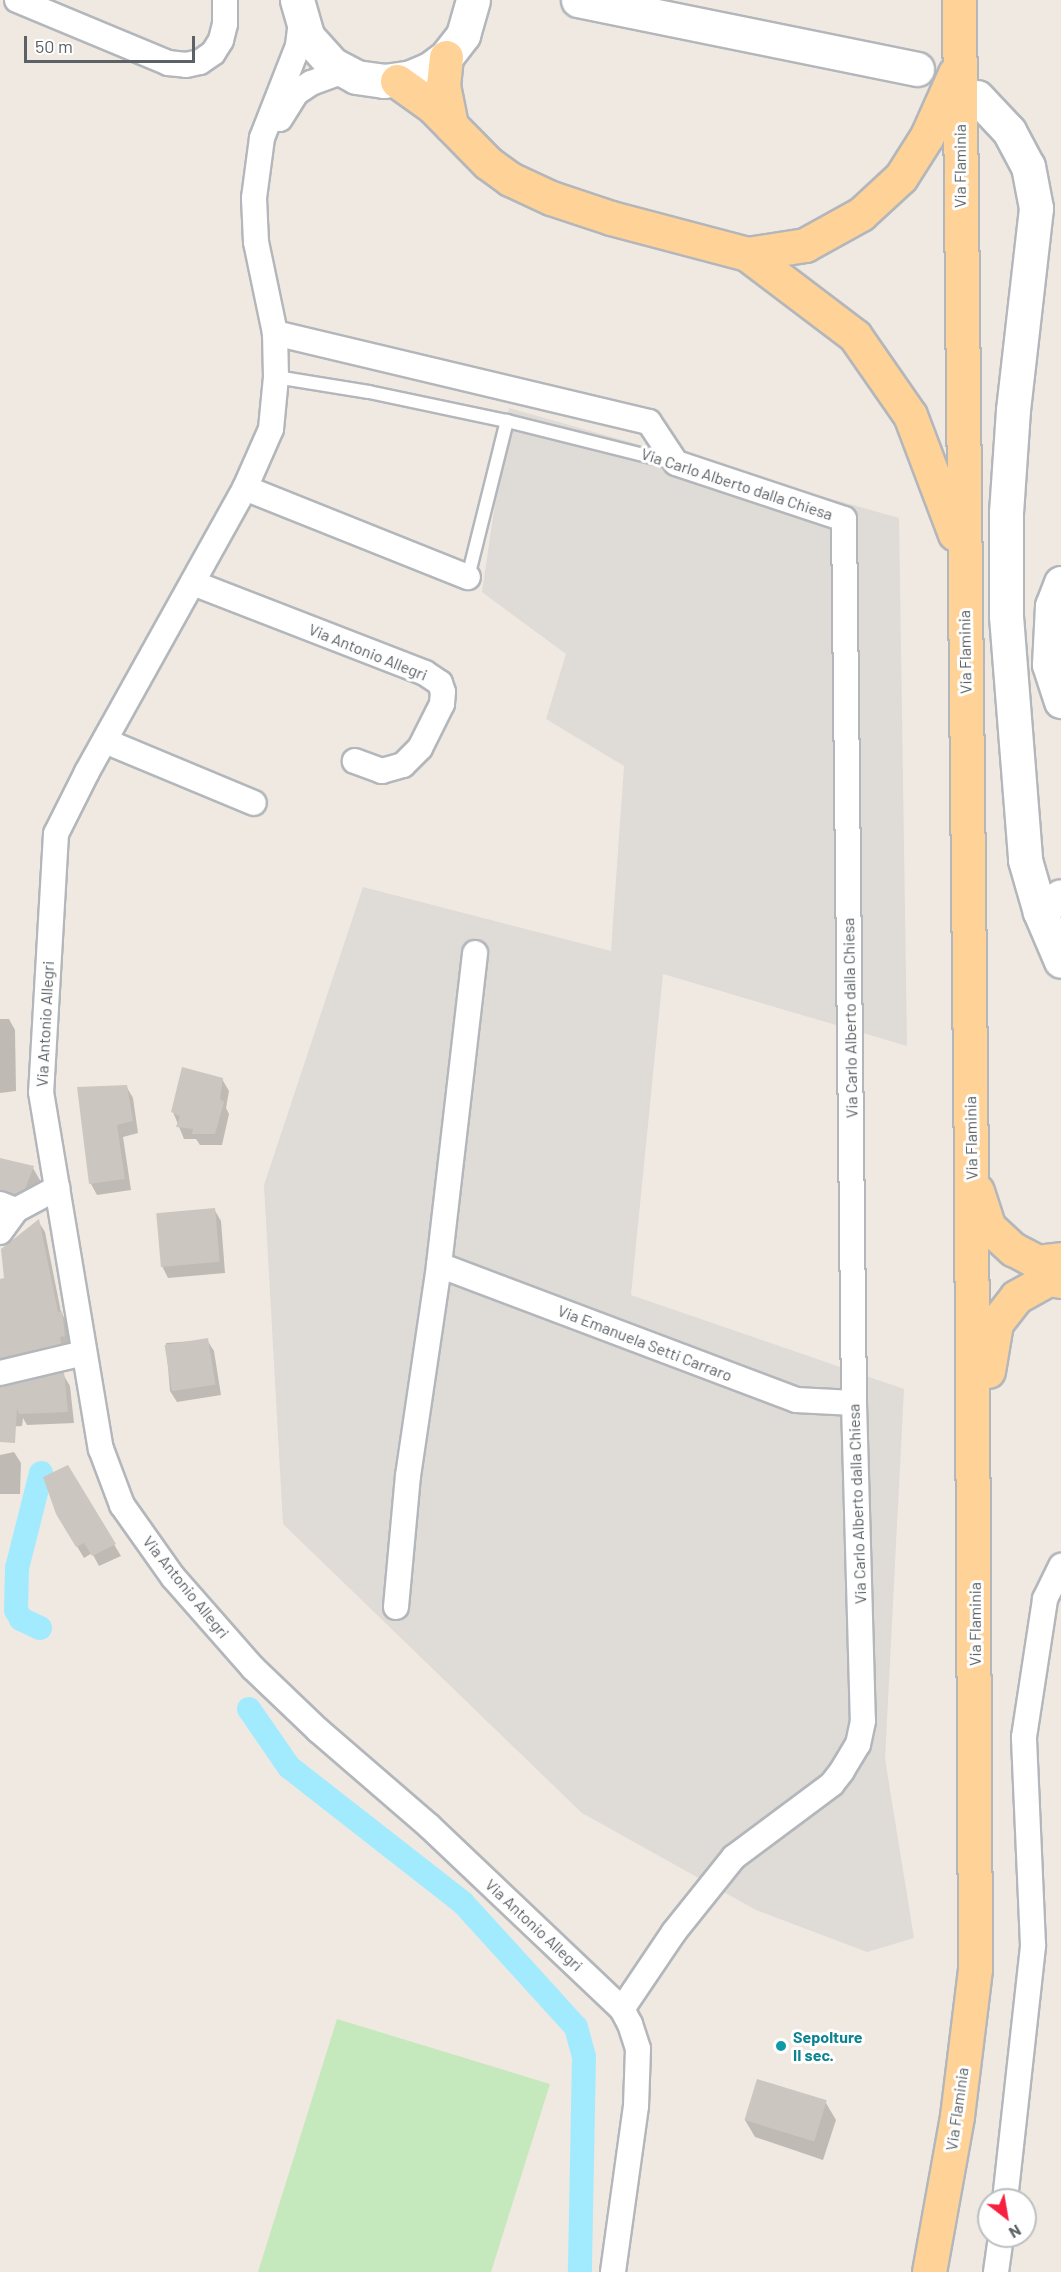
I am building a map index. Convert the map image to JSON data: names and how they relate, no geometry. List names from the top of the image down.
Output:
{
  "streets": {
    "highway": ["Via Flaminia"],
    "street": ["Via Carlo Alberto dalla Chiesa", "Via Antonio Allegri", "Via Emanuela Setti Carraro"]
  },
  "crossings": [
    ["Via Carlo Alberto dalla Chiesa", "Via Antonio Allegri"],
    ["Via Carlo Alberto dalla Chiesa", "Via Emanuela Setti Carraro"]
  ],
  "places": ["Sepolture II sec."],
  "scale_bar": "50 m",
  "north": "bottom right"
}
